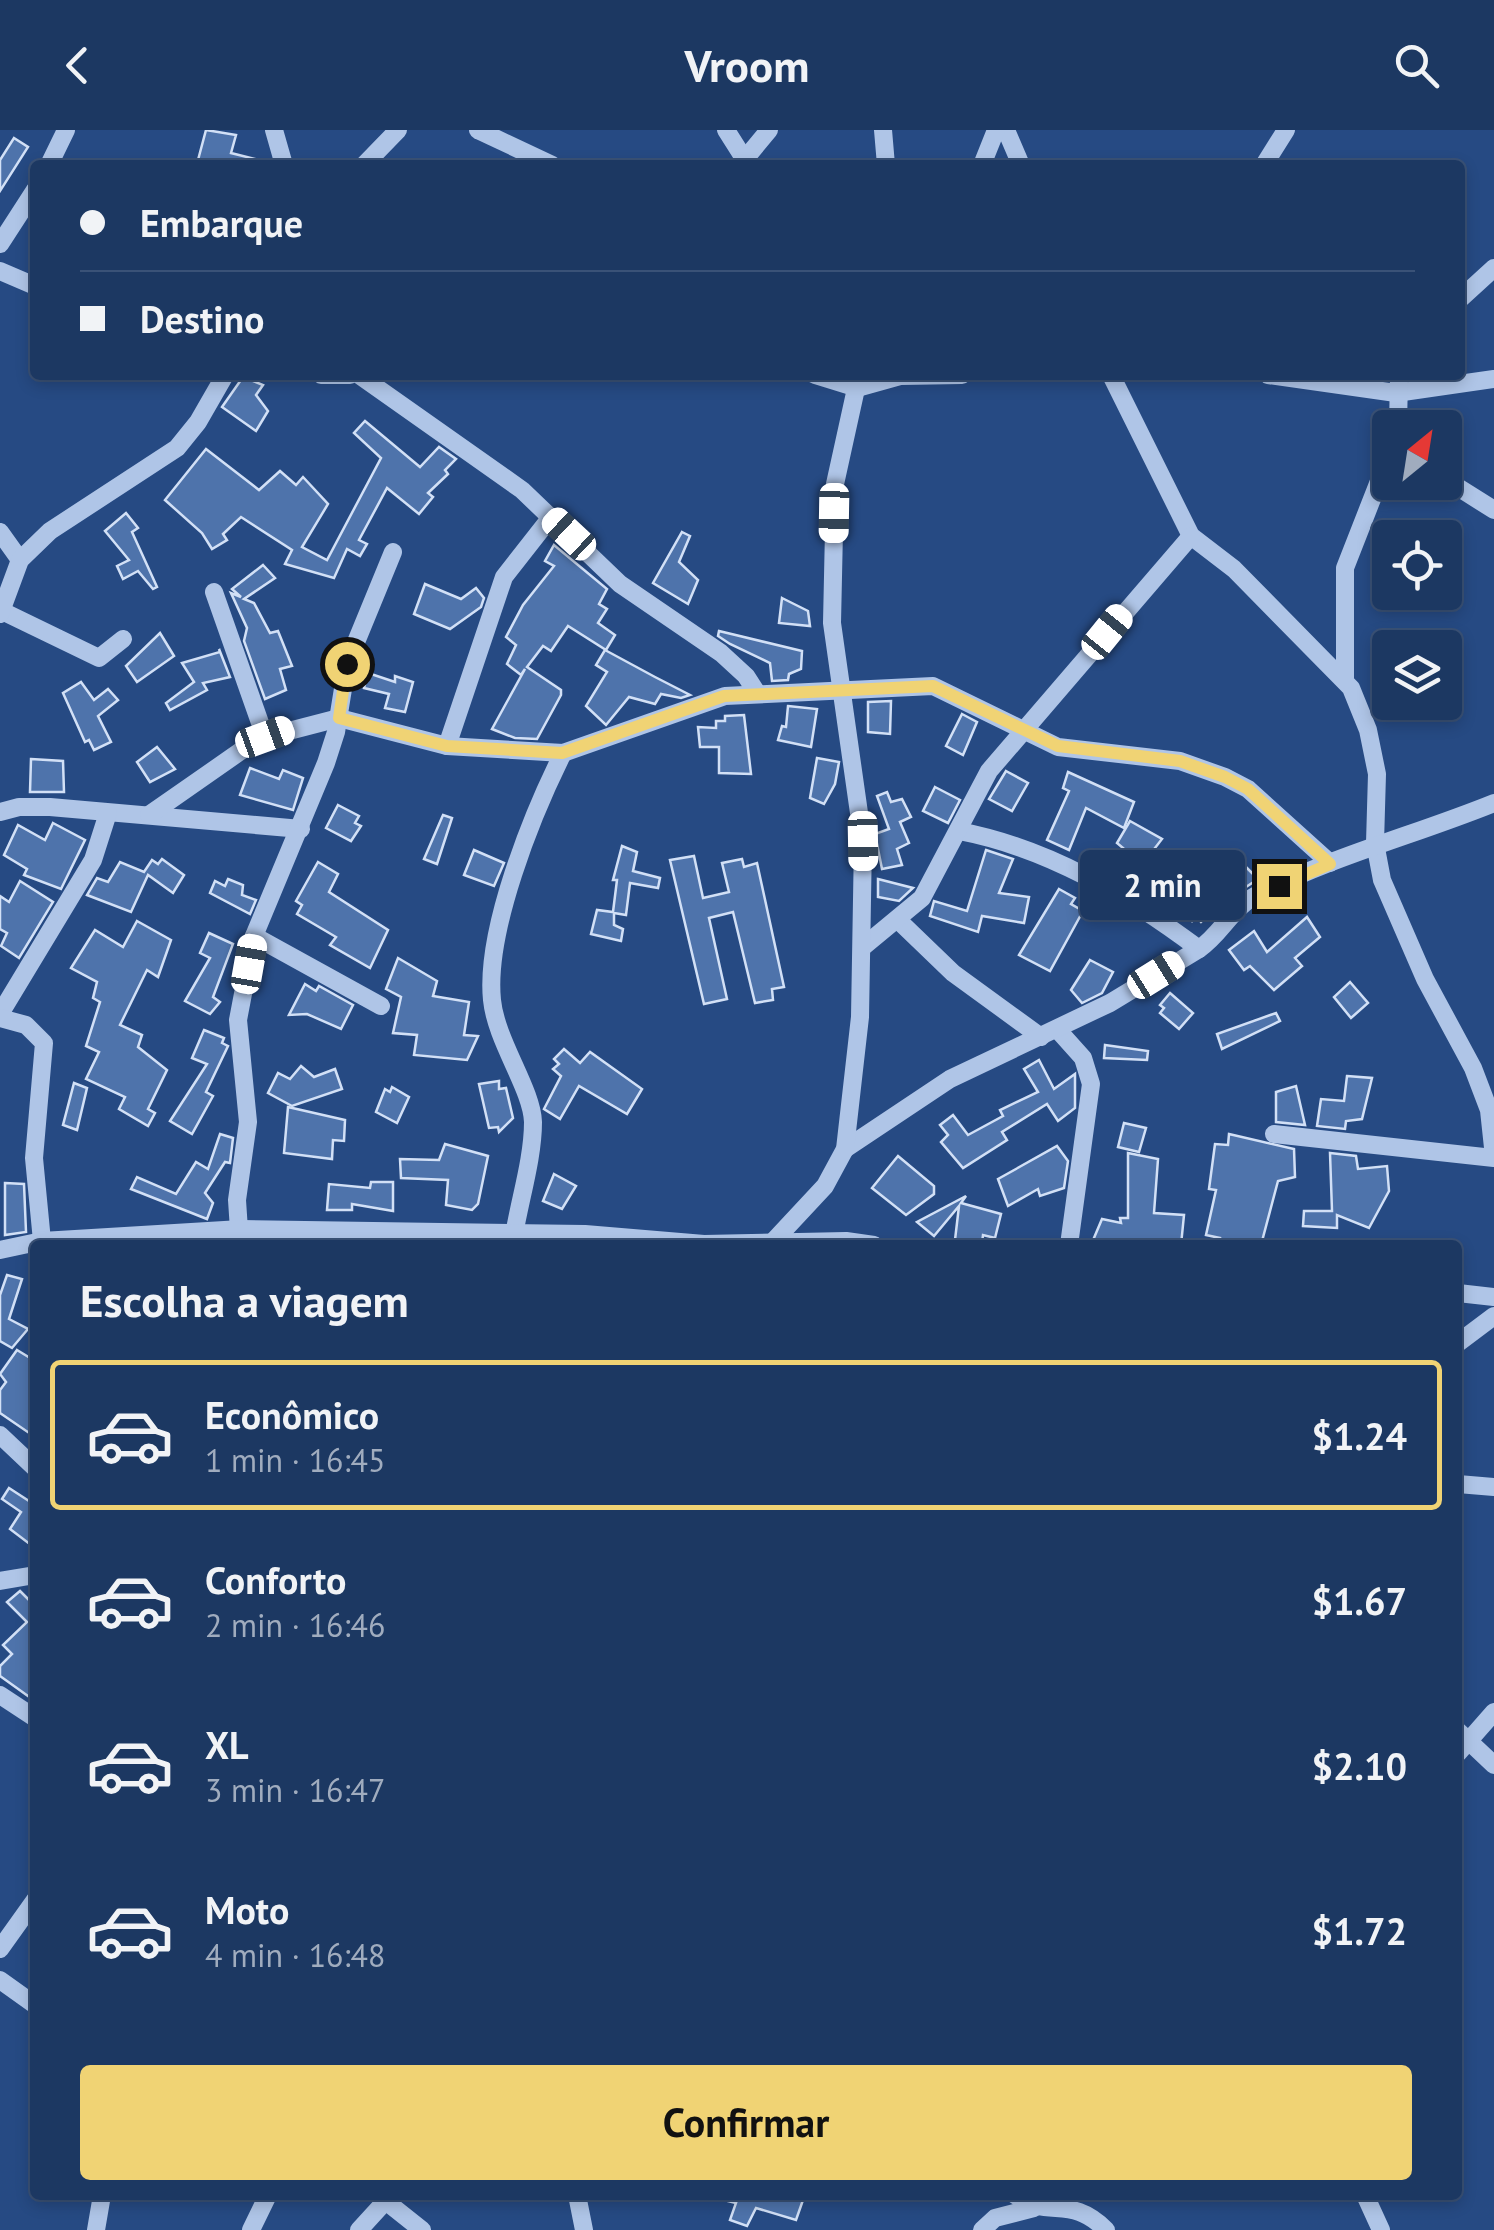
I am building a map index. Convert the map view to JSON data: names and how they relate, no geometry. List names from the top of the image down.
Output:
{
  "north": "top right",
  "page": {
    "header": "Vroom",
    "banner": ["Embarque", "Destino"],
    "bubble": "2 min",
    "heading": "Escolha a viagem",
    "list": [
      {
        "name": "Econômico",
        "note": "1 min · 16:45",
        "value": "$1.24"
      },
      {
        "name": "Conforto",
        "note": "2 min · 16:46",
        "value": "$1.67"
      },
      {
        "name": "XL",
        "note": "3 min · 16:47",
        "value": "$2.10"
      },
      {
        "name": "Moto",
        "note": "4 min · 16:48",
        "value": "$1.72"
      }
    ],
    "buttons": "Confirmar"
  }
}
